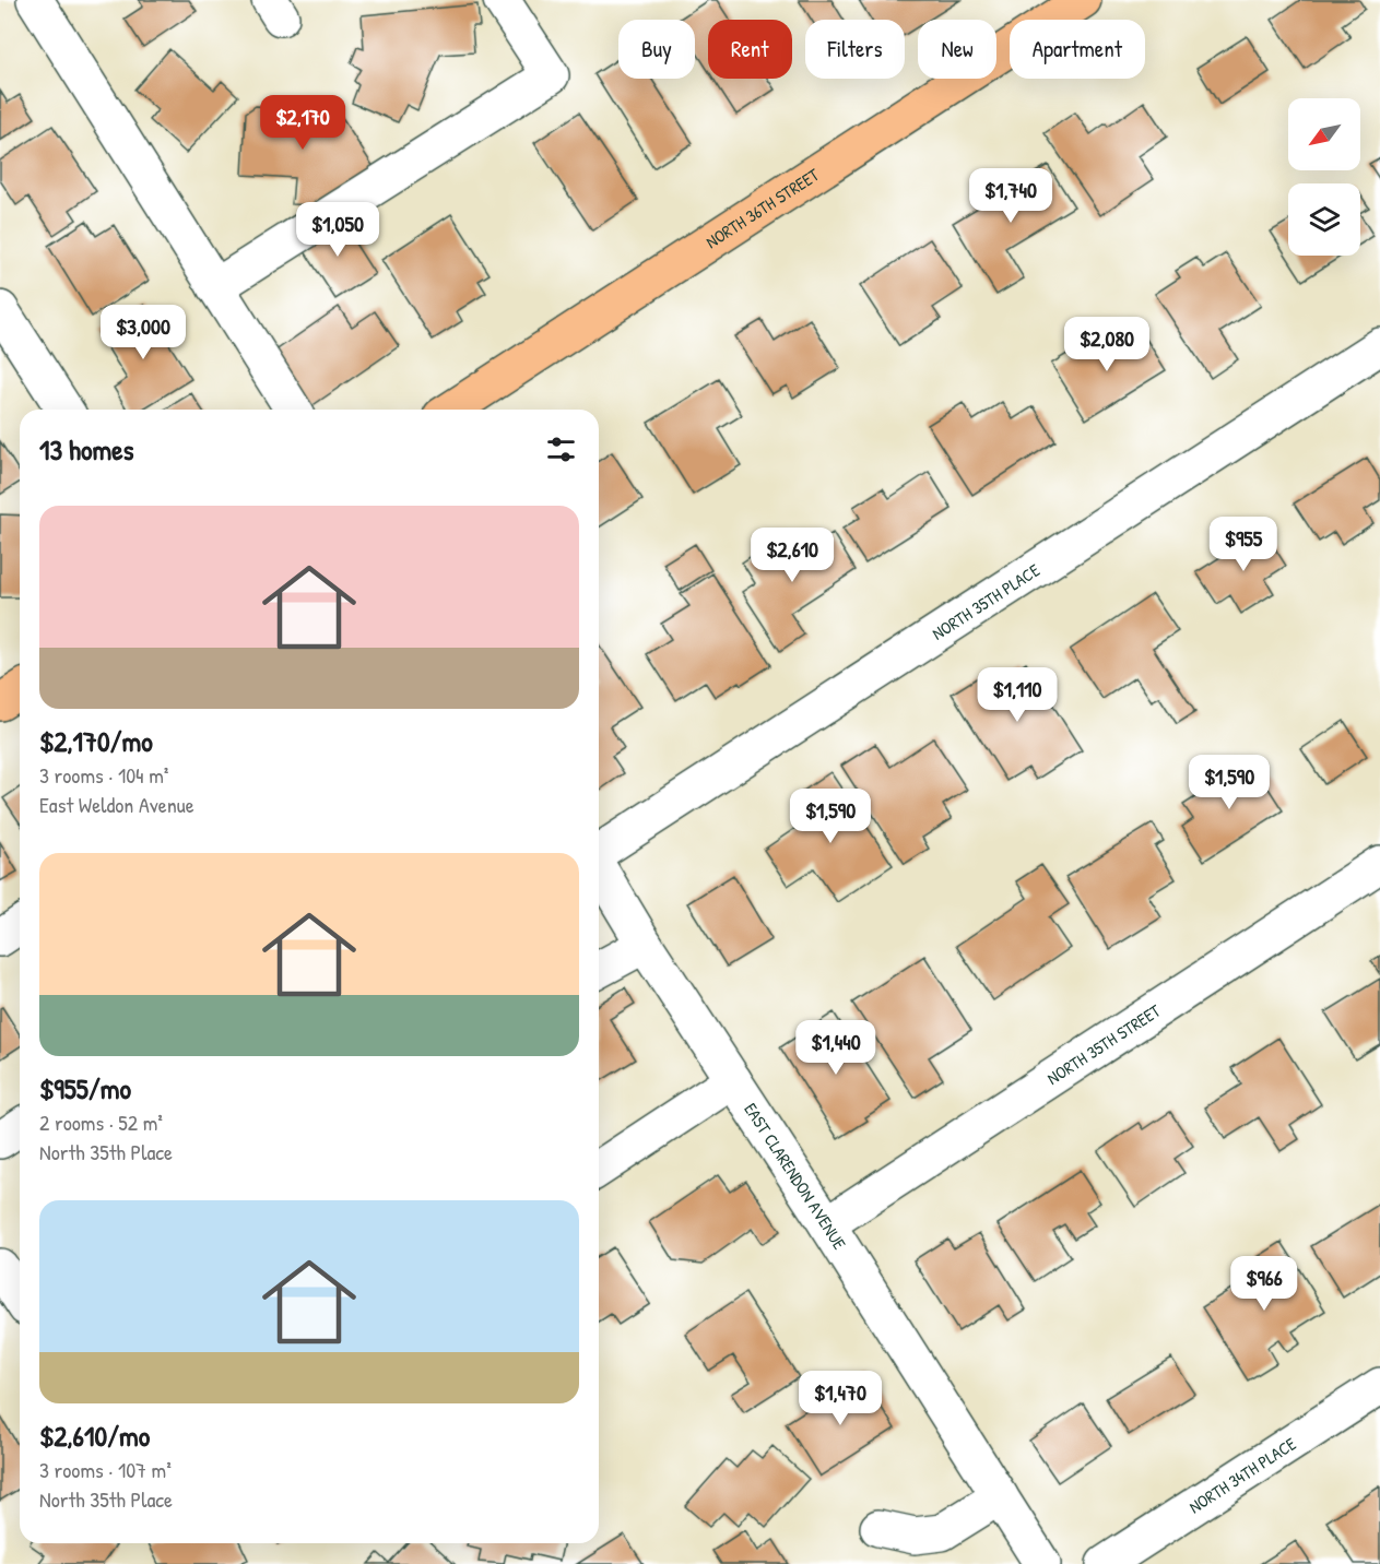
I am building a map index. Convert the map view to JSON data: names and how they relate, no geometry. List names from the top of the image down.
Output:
{
  "streets": {
    "main road": ["NORTH 36TH STREET"],
    "street": [
      "NORTH 35TH PLACE",
      "NORTH 35TH STREET",
      "EAST CLARENDON AVENUE",
      "NORTH 34TH PLACE"
    ]
  },
  "crossings": [
    ["NORTH 35TH STREET", "EAST CLARENDON AVENUE"]
  ],
  "north": "bottom left",
  "page": {
    "chip": [
      "Buy",
      "Rent",
      "Filters",
      "New",
      "Apartment"
    ],
    "price": [
      "$2,170",
      "$1,740",
      "$1,050",
      "$3,000",
      "$2,080",
      "$955",
      "$2,610",
      "$1,110",
      "$1,590",
      "$1,590",
      "$1,440",
      "$966",
      "$1,470"
    ],
    "heading": "13 homes",
    "list": [
      {
        "name": "$2,170/mo",
        "note": "3 rooms · 104 m² · East Weldon Avenue"
      },
      {
        "name": "$955/mo",
        "note": "2 rooms · 52 m² · North 35th Place"
      },
      {
        "name": "$2,610/mo",
        "note": "3 rooms · 107 m² · North 35th Place"
      }
    ]
  }
}
